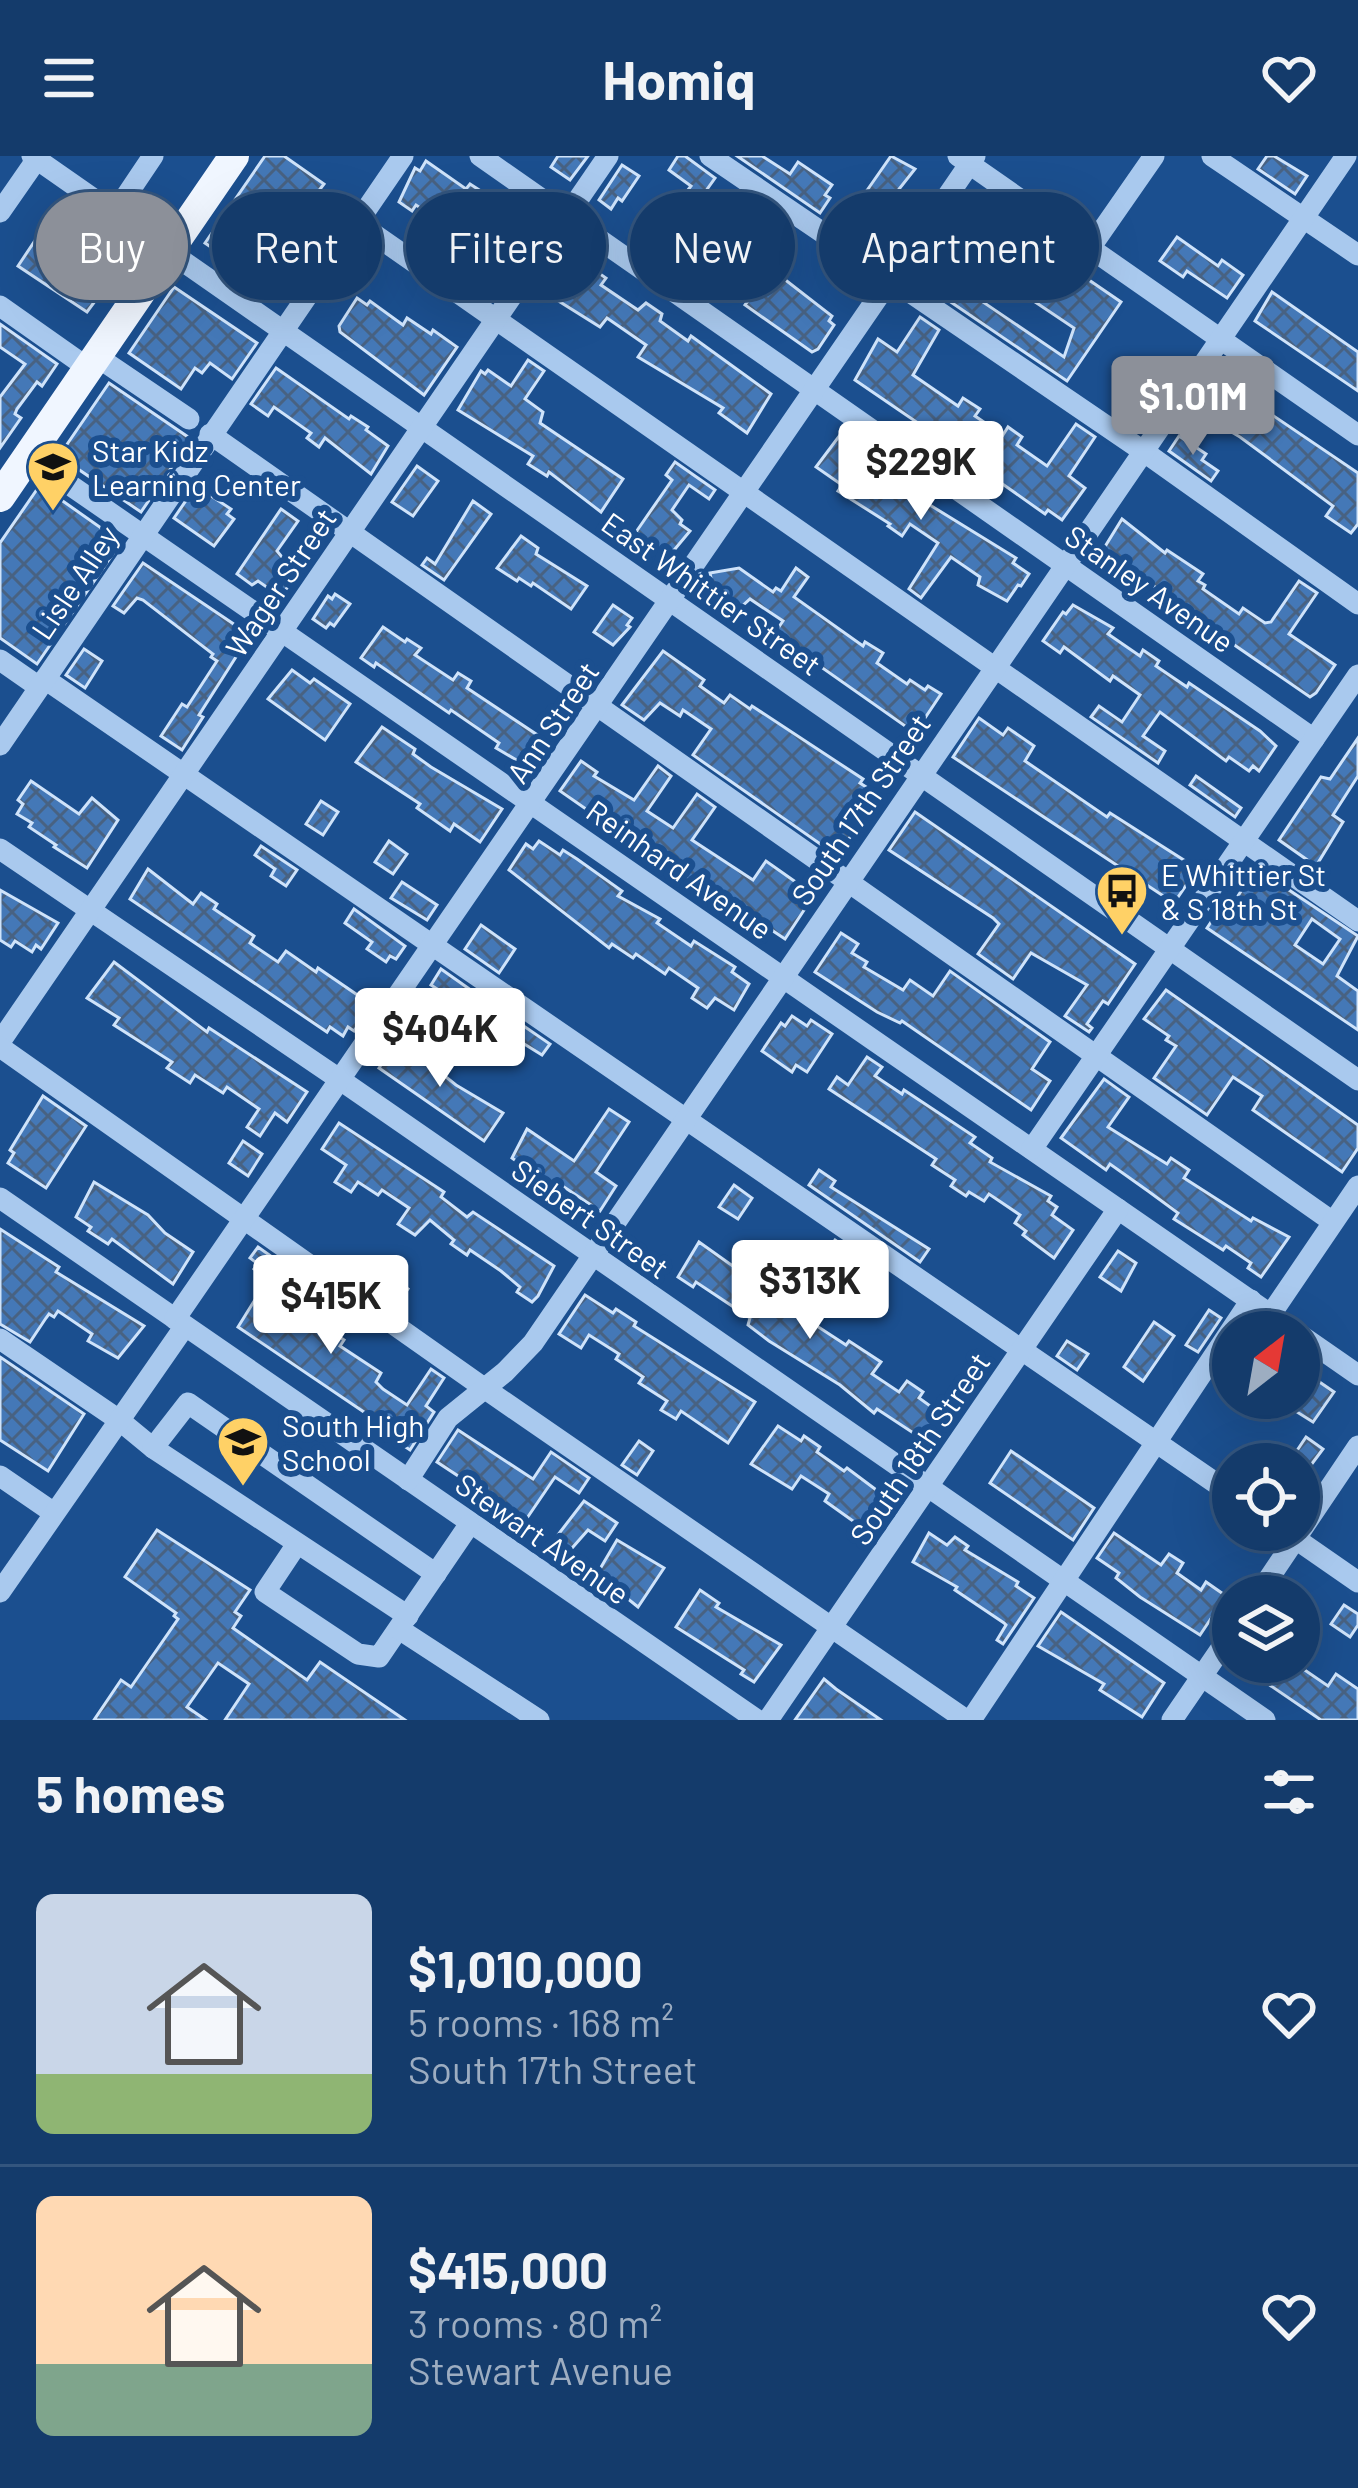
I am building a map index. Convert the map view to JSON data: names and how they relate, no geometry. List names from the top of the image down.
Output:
{
  "streets": {
    "street": [
      "Lisle Alley",
      "Wager Street",
      "Stanley Avenue",
      "East Whittier Street",
      "Ann Street",
      "South 17th Street",
      "Reinhard Avenue",
      "Siebert Street",
      "South 18th Street",
      "Stewart Avenue"
    ]
  },
  "crossings": [
    ["Lisle Alley", "East Whittier Street"],
    ["Lisle Alley", "Reinhard Avenue"],
    ["Wager Street", "East Whittier Street"],
    ["Wager Street", "Reinhard Avenue"],
    ["Wager Street", "Siebert Street"],
    ["Stanley Avenue", "Ann Street"],
    ["Stanley Avenue", "South 17th Street"],
    ["East Whittier Street", "Ann Street"],
    ["East Whittier Street", "South 17th Street"],
    ["Ann Street", "Reinhard Avenue"],
    ["Ann Street", "Siebert Street"],
    ["Ann Street", "Stewart Avenue"],
    ["South 17th Street", "Reinhard Avenue"],
    ["South 17th Street", "Siebert Street"],
    ["South 17th Street", "Stewart Avenue"],
    ["Reinhard Avenue", "South 18th Street"],
    ["Siebert Street", "South 18th Street"]
  ],
  "places": {
    "school or university": ["Star Kidz Learning Center", "South High School"],
    "bus stop": ["E Whittier St & S 18th St"]
  },
  "north": "top right",
  "page": {
    "header": "Homiq",
    "chip": [
      "Buy",
      "Rent",
      "Filters",
      "New",
      "Apartment"
    ],
    "price": [
      "$1.01M",
      "$229K",
      "$404K",
      "$313K",
      "$415K"
    ],
    "heading": "5 homes",
    "list": [
      {
        "name": "$1,010,000",
        "note": "5 rooms · 168 m² · South 17th Street"
      },
      {
        "name": "$415,000",
        "note": "3 rooms · 80 m² · Stewart Avenue"
      }
    ]
  }
}
